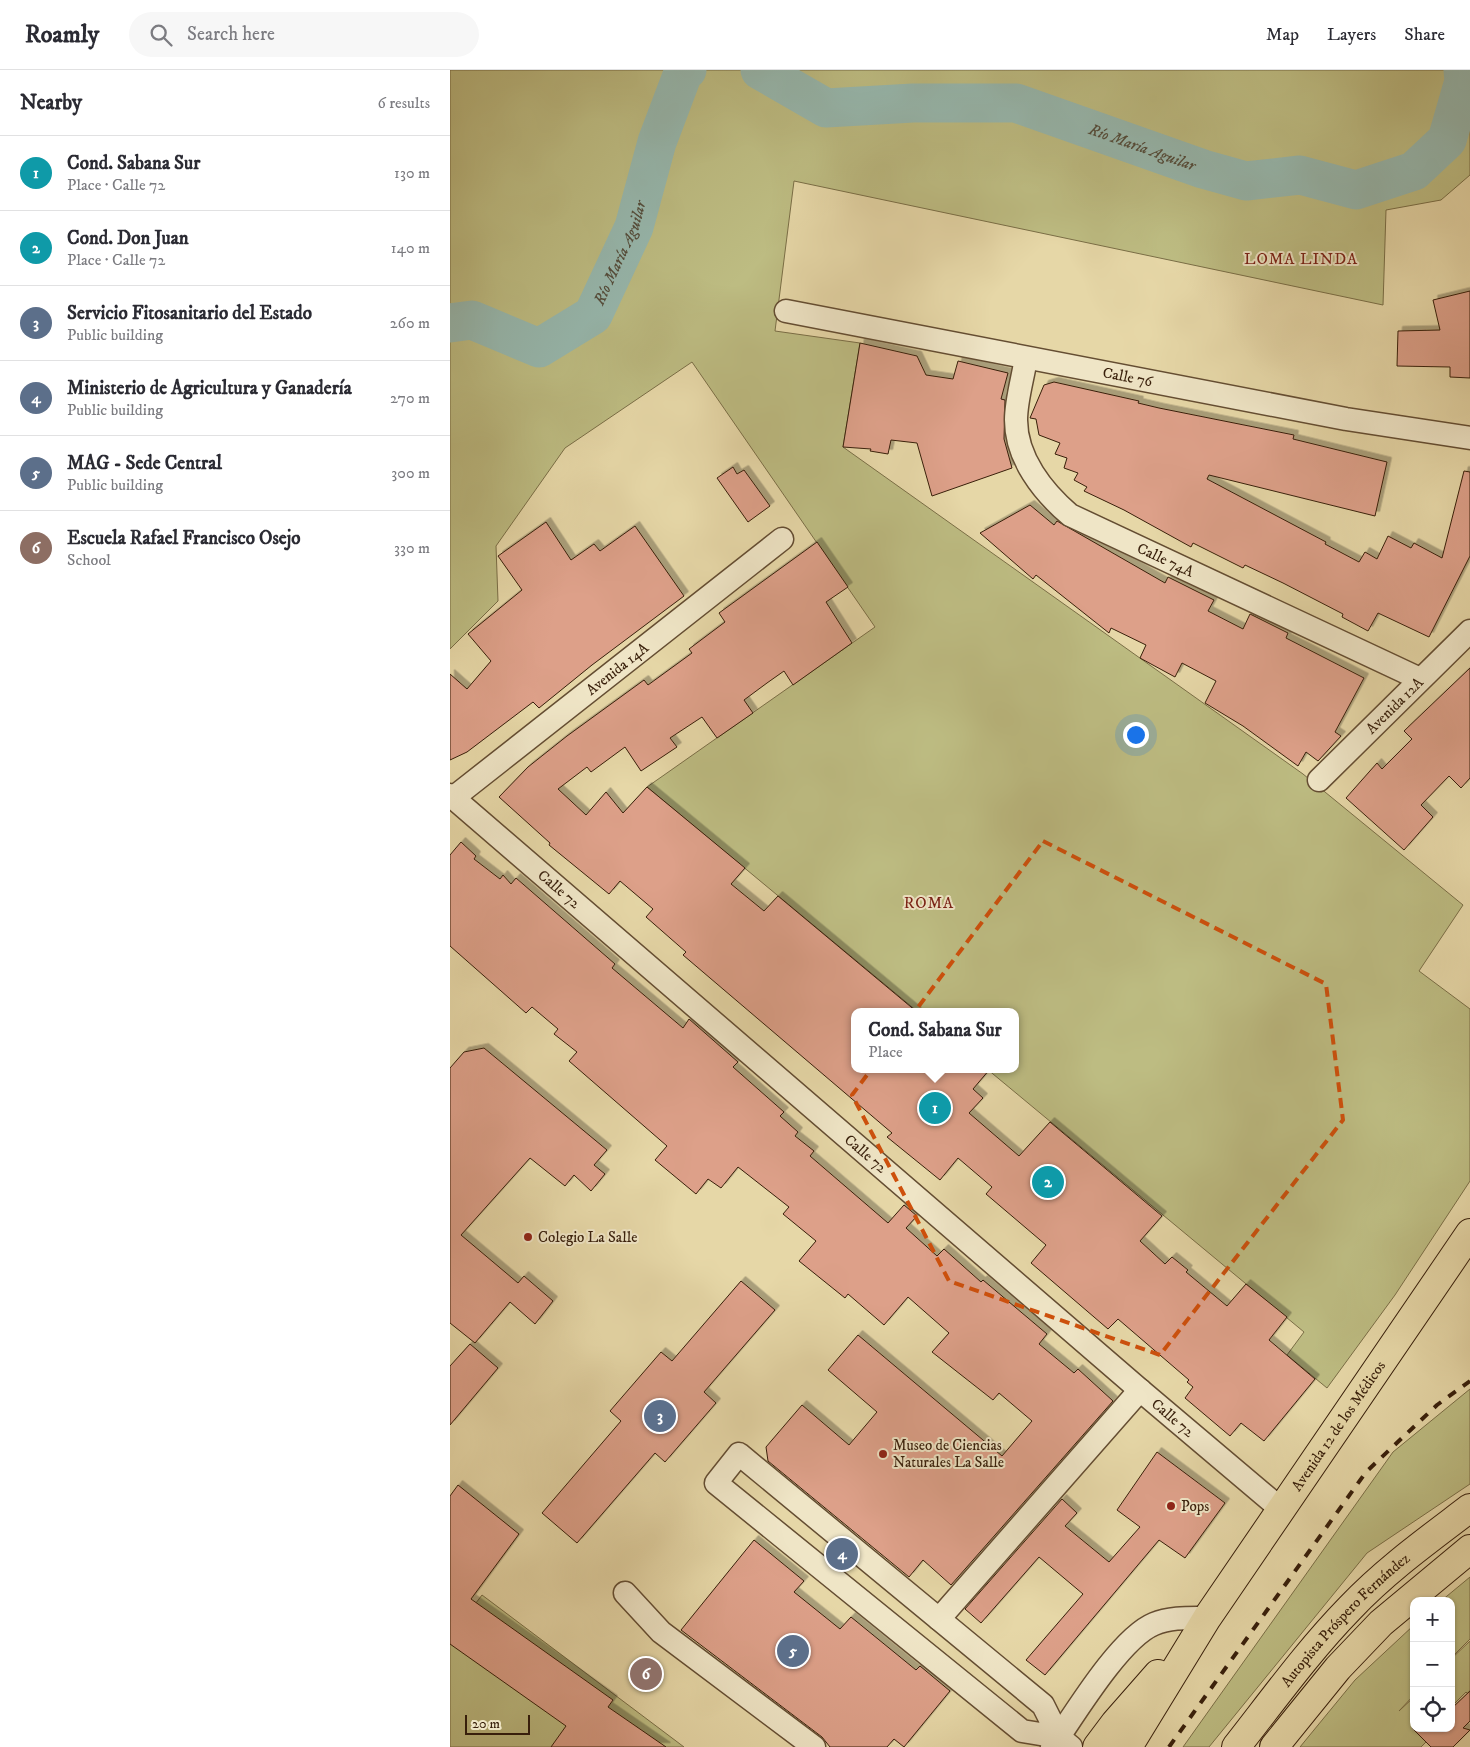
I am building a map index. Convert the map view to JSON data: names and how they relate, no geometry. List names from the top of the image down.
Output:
{
  "streets": {
    "main road": ["Avenida 12 de los Médicos", "Autopista Próspero Fernández"],
    "street": [
      "Calle 76",
      "Calle 74A",
      "Avenida 14A",
      "Avenida 12A",
      "Calle 72"
    ]
  },
  "crossings": [
    ["Calle 76", "Calle 74A"],
    ["Calle 74A", "Avenida 12A"],
    ["Avenida 14A", "Calle 72"],
    ["Calle 72", "Avenida 12 de los Médicos"]
  ],
  "districts": ["LOMA LINDA", "ROMA"],
  "water": ["Río María Aguilar"],
  "places": ["Colegio La Salle", "Museo de Ciencias Naturales La Salle", "Pops"],
  "scale_bar": "20 m",
  "page": {
    "header": "Roamly",
    "search": "Search here",
    "nav": ["Map", "Layers", "Share"],
    "heading": ["Nearby", "6 results"],
    "list": [
      {
        "mark": "1",
        "name": "Cond. Sabana Sur",
        "note": "Place · Calle 72",
        "value": "130 m"
      },
      {
        "mark": "2",
        "name": "Cond. Don Juan",
        "note": "Place · Calle 72",
        "value": "140 m"
      },
      {
        "mark": "3",
        "name": "Servicio Fitosanitario del Estado",
        "note": "Public building",
        "value": "260 m"
      },
      {
        "mark": "4",
        "name": "Ministerio de Agricultura y Ganadería",
        "note": "Public building",
        "value": "270 m"
      },
      {
        "mark": "5",
        "name": "MAG - Sede Central",
        "note": "Public building",
        "value": "300 m"
      },
      {
        "mark": "6",
        "name": "Escuela Rafael Francisco Osejo",
        "note": "School",
        "value": "330 m"
      }
    ],
    "popup": ["Cond. Sabana Sur", "Place"],
    "pins": [
      "1",
      "2",
      "3",
      "4",
      "5",
      "6"
    ],
    "map_buttons": ["+", "−"],
    "scale": "20 m"
  }
}
